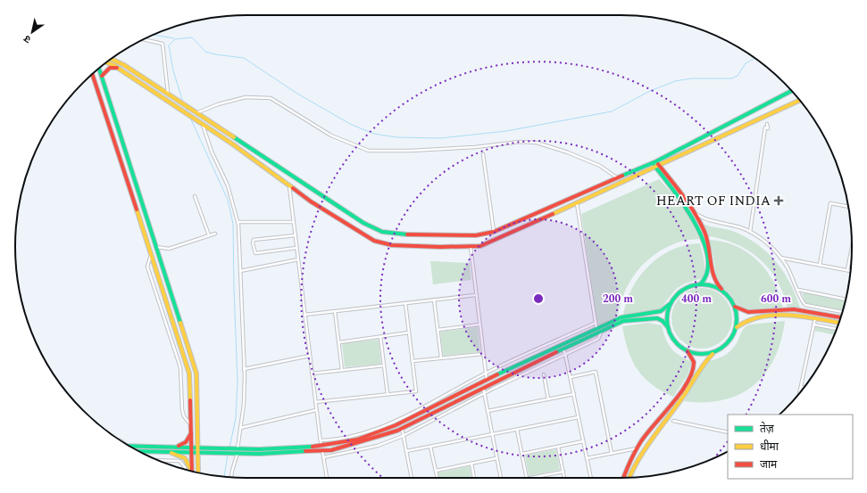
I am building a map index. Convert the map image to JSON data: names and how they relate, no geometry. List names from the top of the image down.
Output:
{
  "places": {
    "health": ["HEART OF INDIA"]
  },
  "legend": ["तेज़", "धीमा", "जाम"],
  "north": "bottom left",
  "rings": ["200 m", "400 m", "600 m"]
}
